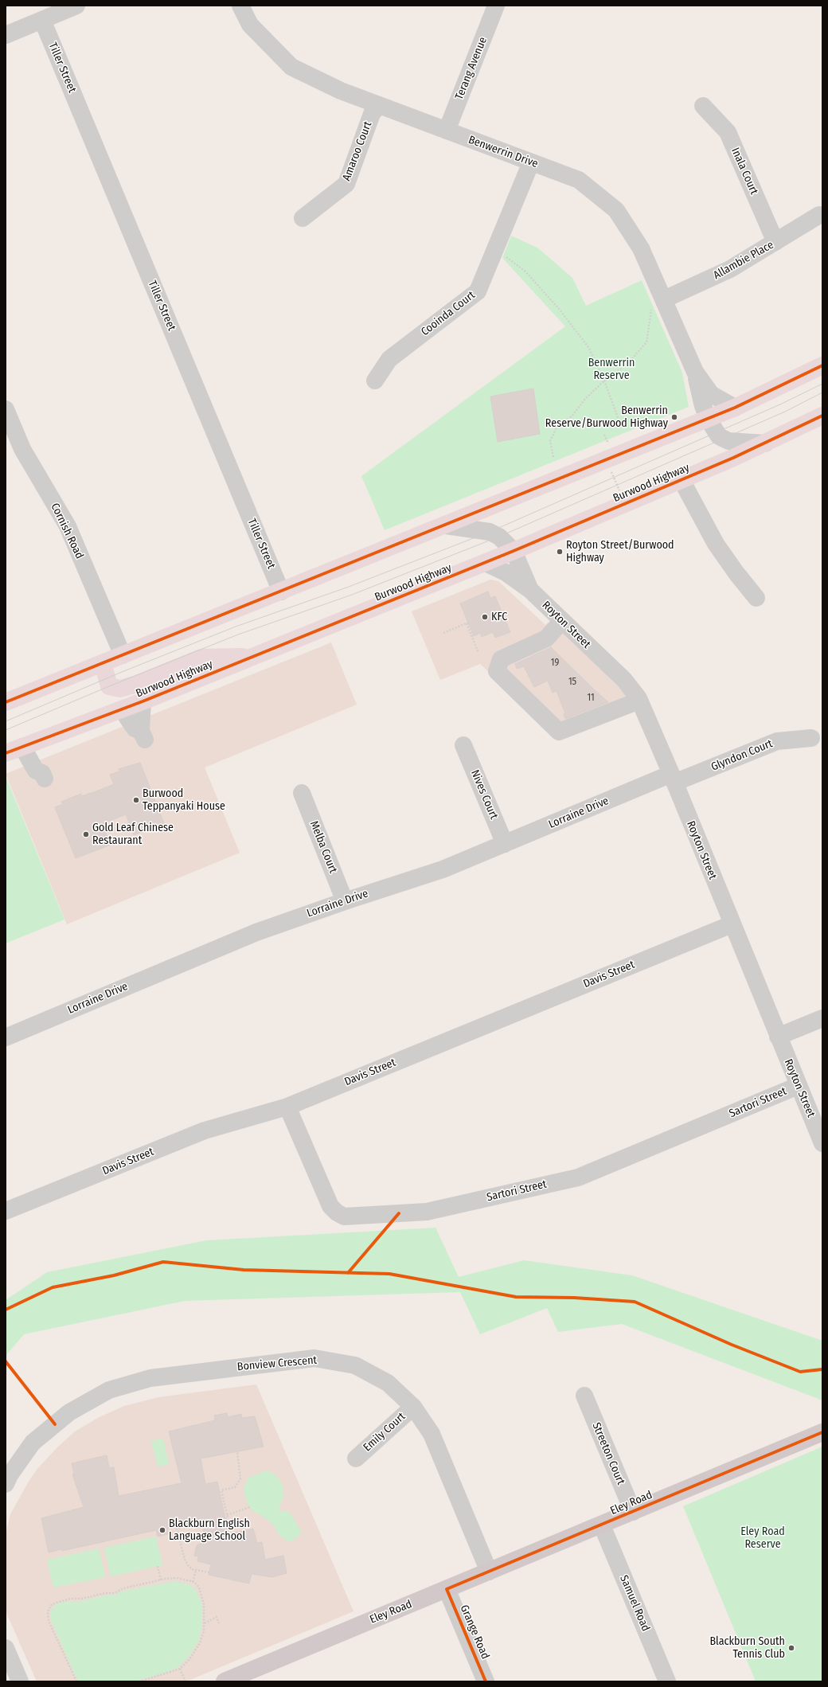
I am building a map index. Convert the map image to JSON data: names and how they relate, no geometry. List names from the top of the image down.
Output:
{
  "streets": {
    "highway": ["Burwood Highway"],
    "main road": ["Eley Road"],
    "street": [
      "Tiller Street",
      "Terang Avenue",
      "Amaroo Court",
      "Benwerrin Drive",
      "Inala Court",
      "Allambie Place",
      "Cooinda Court",
      "Cornish Road",
      "Royton Street",
      "Glyndon Court",
      "Nives Court",
      "Lorraine Drive",
      "Melba Court",
      "Davis Street",
      "Sartori Street",
      "Bonview Crescent",
      "Emily Court",
      "Streeton Court",
      "Samuel Road",
      "Grange Road"
    ]
  },
  "crossings": [
    ["Terang Avenue", "Benwerrin Drive"],
    ["Amaroo Court", "Benwerrin Drive"],
    ["Benwerrin Drive", "Allambie Place"],
    ["Benwerrin Drive", "Cooinda Court"],
    ["Benwerrin Drive", "Burwood Highway"],
    ["Inala Court", "Allambie Place"],
    ["Burwood Highway", "Royton Street"],
    ["Royton Street", "Glyndon Court"],
    ["Royton Street", "Lorraine Drive"],
    ["Royton Street", "Davis Street"],
    ["Royton Street", "Sartori Street"],
    ["Glyndon Court", "Lorraine Drive"],
    ["Nives Court", "Lorraine Drive"],
    ["Lorraine Drive", "Melba Court"],
    ["Davis Street", "Sartori Street"],
    ["Bonview Crescent", "Emily Court"],
    ["Bonview Crescent", "Eley Road"],
    ["Streeton Court", "Eley Road"],
    ["Eley Road", "Samuel Road"],
    ["Eley Road", "Grange Road"]
  ],
  "parks": ["Benwerrin Reserve", "Eley Road Reserve"],
  "places": [
    "Benwerrin Reserve/Burwood Highway",
    "Royton Street/Burwood Highway",
    "KFC",
    "Burwood Teppanyaki House",
    "Gold Leaf Chinese Restaurant",
    "Blackburn English Language School",
    "Blackburn South Tennis Club"
  ],
  "house_numbers": ["19", "15", "11"]
}
